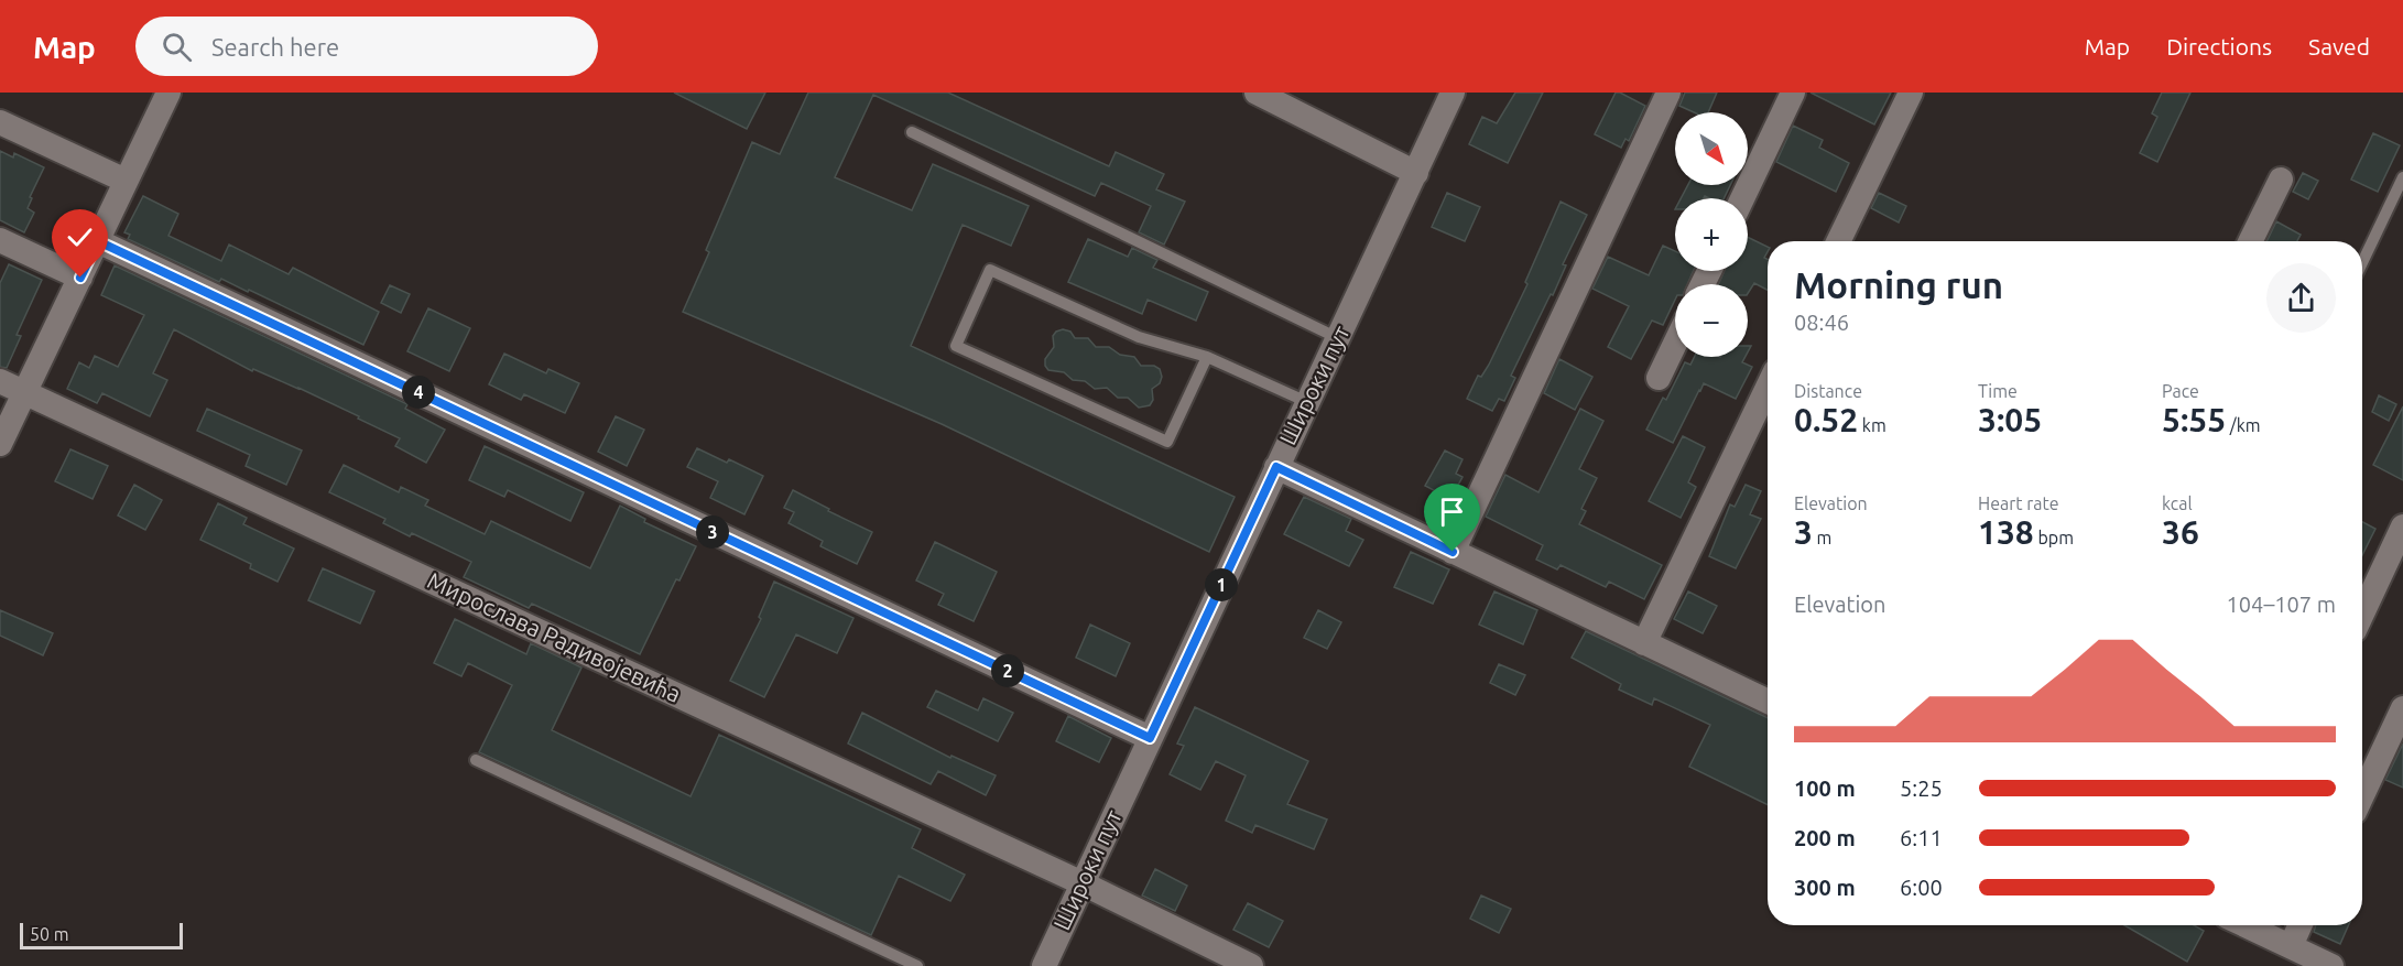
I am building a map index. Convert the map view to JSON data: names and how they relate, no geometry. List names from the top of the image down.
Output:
{
  "streets": {
    "street": ["Широки пут", "Мирослава Радивојевића"]
  },
  "crossings": [
    ["Широки пут", "Мирослава Радивојевића"]
  ],
  "scale_bar": "50 m",
  "north": "bottom right",
  "page": {
    "header": "Map",
    "search": "Search here",
    "nav": ["Map", "Directions", "Saved"],
    "map_buttons": ["+", "−"],
    "heading": ["Morning run", "08:46"],
    "stats": [
      ["Distance", "0.52 km"],
      ["Time", "3:05"],
      ["Pace", "5:55 /km"],
      ["Elevation", "3 m"],
      ["Heart rate", "138 bpm"],
      ["kcal", "36"]
    ],
    "pins": [
      "4",
      "3",
      "1",
      "2"
    ],
    "chart": ["Elevation", "104–107 m"],
    "list": [
      {
        "name": "100 m",
        "note": "5:25"
      },
      {
        "name": "200 m",
        "note": "6:11"
      },
      {
        "name": "300 m",
        "note": "6:00"
      }
    ],
    "scale": "50 m"
  }
}
